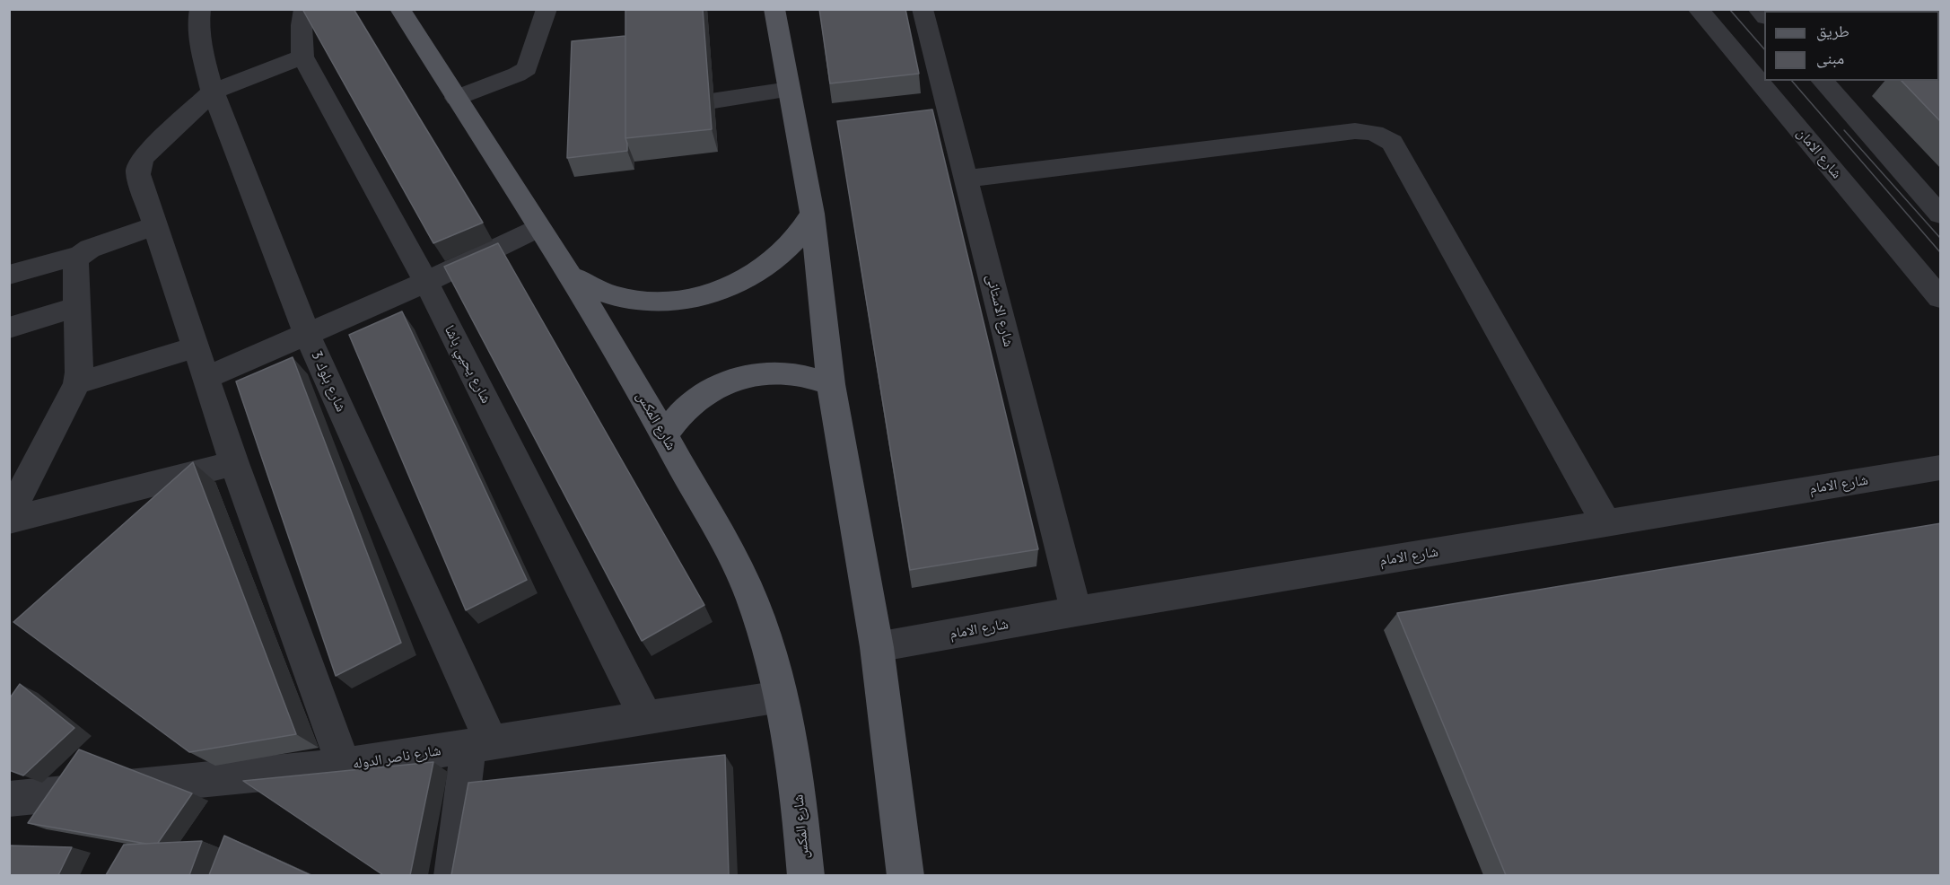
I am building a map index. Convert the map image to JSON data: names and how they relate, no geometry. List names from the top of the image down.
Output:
{
  "streets": {
    "main road": ["شارع المكس"],
    "street": [
      "شارع الامان",
      "شارع الاستانى",
      "شارع يحيي باشا",
      "شارع بلوك 3",
      "شارع الامام",
      "شارع ناصر الدوله"
    ]
  },
  "crossings": [
    ["شارع الاستانى", "شارع الامام"],
    ["شارع يحيي باشا", "شارع ناصر الدوله"],
    ["شارع بلوك 3", "شارع ناصر الدوله"],
    ["شارع المكس", "شارع ناصر الدوله"]
  ],
  "legend": ["طريق", "مبنى"]
}
